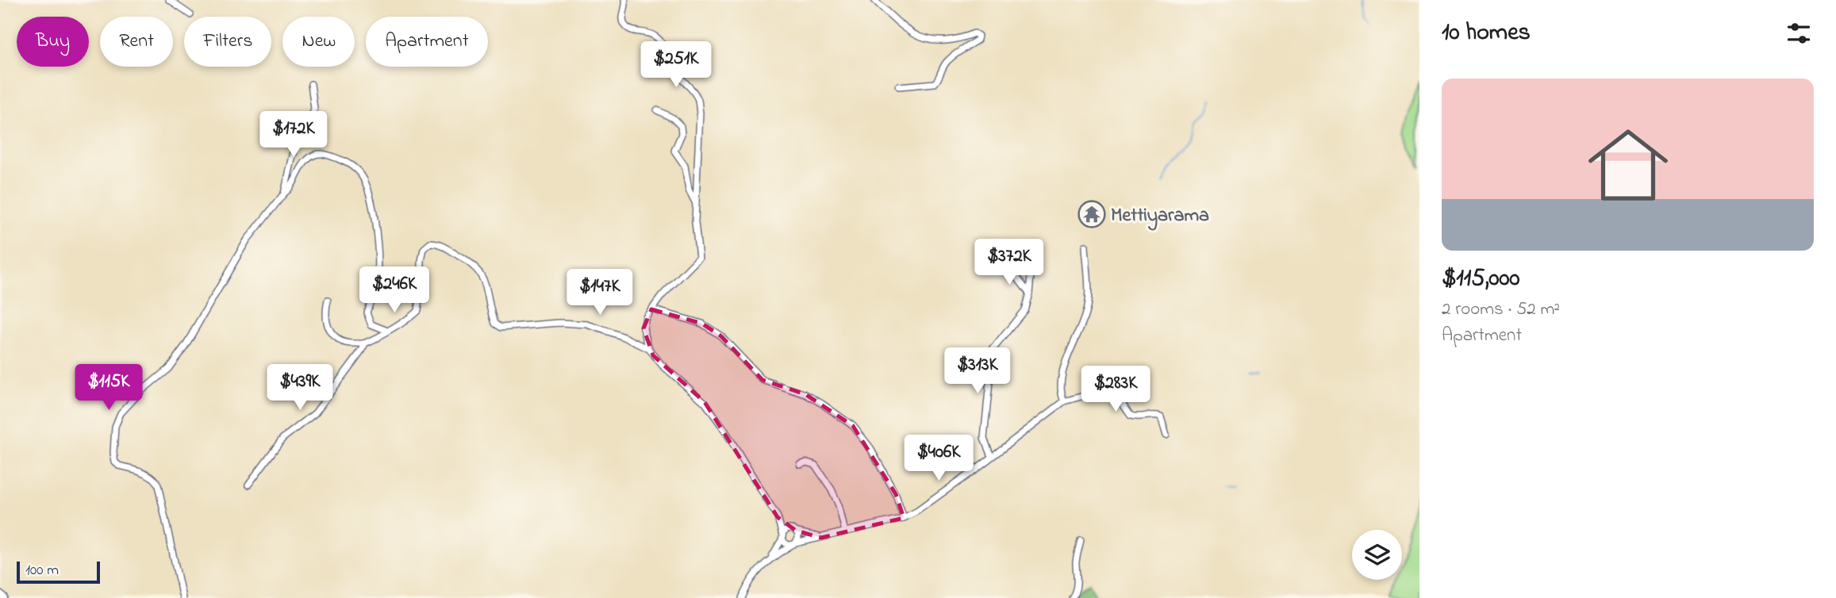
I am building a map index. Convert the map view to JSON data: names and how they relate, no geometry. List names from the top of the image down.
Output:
{
  "places": {
    "temple": ["Mettiyarama"]
  },
  "scale_bar": "100 m",
  "page": {
    "heading": "10 homes",
    "chip": [
      "Buy",
      "Rent",
      "Filters",
      "New",
      "Apartment"
    ],
    "price": [
      "$251K",
      "$172K",
      "$372K",
      "$246K",
      "$147K",
      "$313K",
      "$115K",
      "$439K",
      "$283K",
      "$406K"
    ],
    "list": [
      {
        "name": "$115,000",
        "note": "2 rooms · 52 m² · Apartment"
      }
    ],
    "scale": "100 m"
  }
}
